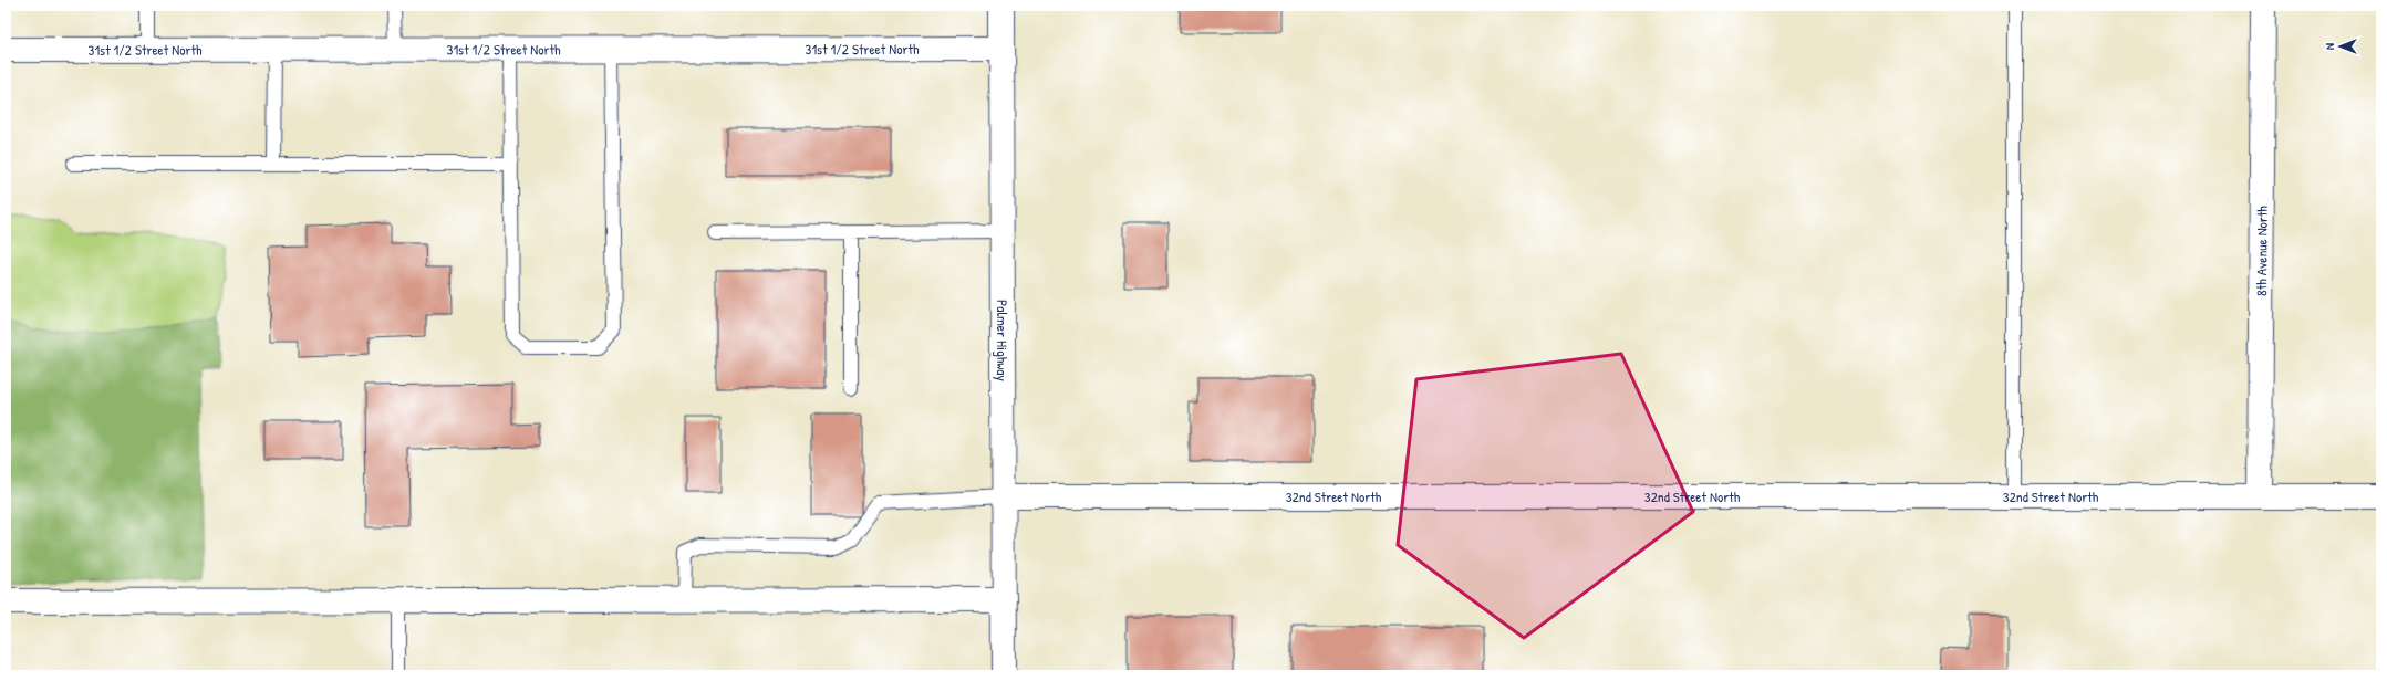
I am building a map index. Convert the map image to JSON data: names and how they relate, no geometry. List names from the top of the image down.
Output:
{
  "streets": {
    "street": [
      "31st 1/2 Street North",
      "8th Avenue North",
      "Palmer Highway",
      "32nd Street North"
    ]
  },
  "crossings": [
    ["31st 1/2 Street North", "Palmer Highway"],
    ["8th Avenue North", "32nd Street North"],
    ["Palmer Highway", "32nd Street North"]
  ],
  "north": "left"
}
